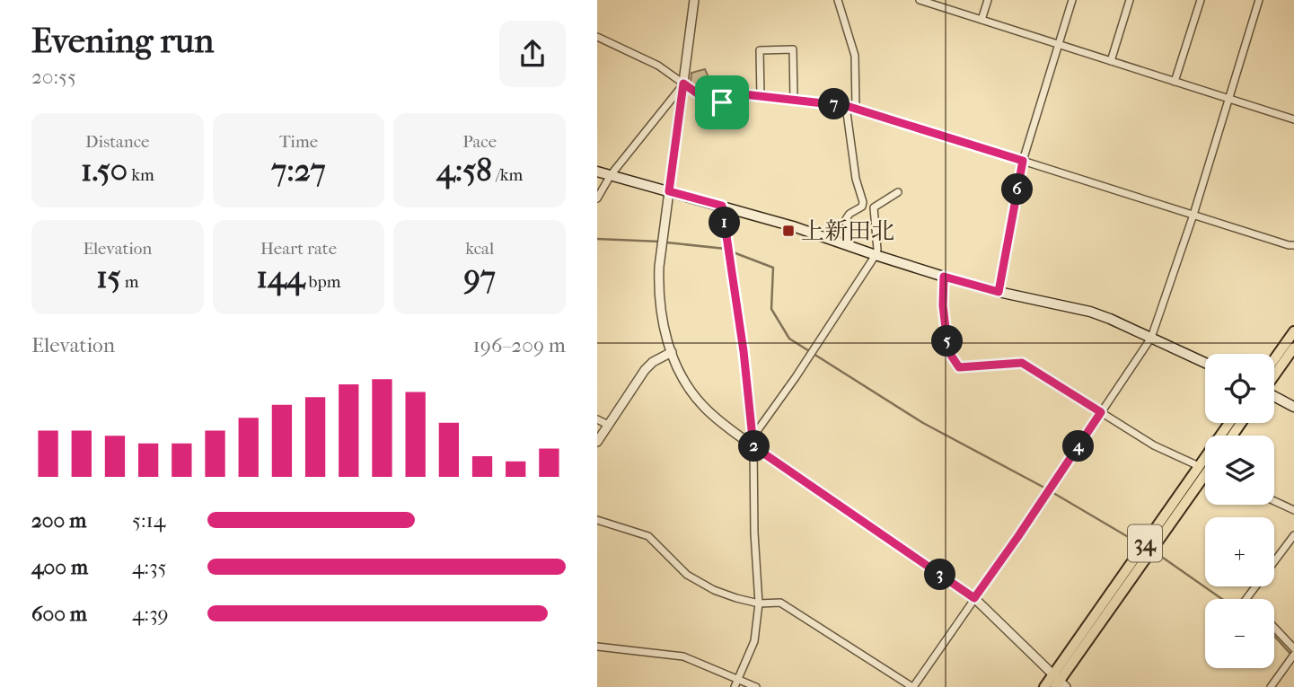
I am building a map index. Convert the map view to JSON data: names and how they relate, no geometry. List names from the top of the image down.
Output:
{
  "streets": {
    "main road": ["34"]
  },
  "places": {
    "transit": ["上新田北"]
  },
  "page": {
    "heading": ["Evening run", "20:55"],
    "pins": [
      "7",
      "6",
      "1",
      "5",
      "2",
      "4",
      "3"
    ],
    "stats": [
      ["Distance", "1.50 km"],
      ["Time", "7:27"],
      ["Pace", "4:58 /km"],
      ["Elevation", "15 m"],
      ["Heart rate", "144 bpm"],
      ["kcal", "97"]
    ],
    "chart": ["Elevation", "196–209 m"],
    "map_buttons": ["+", "−"],
    "list": [
      {
        "name": "200 m",
        "note": "5:14"
      },
      {
        "name": "400 m",
        "note": "4:35"
      },
      {
        "name": "600 m",
        "note": "4:39"
      }
    ]
  }
}
